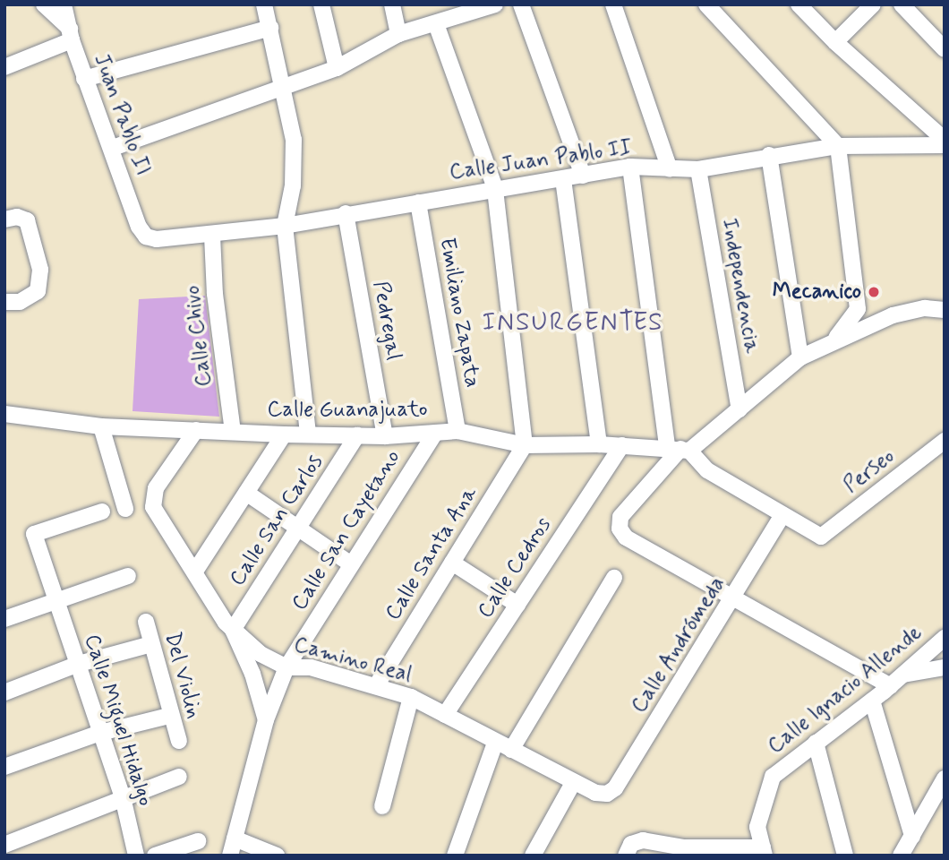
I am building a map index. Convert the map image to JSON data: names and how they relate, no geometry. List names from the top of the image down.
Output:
{
  "streets": {
    "street": [
      "Juan Pablo II",
      "Calle Juan Pablo II",
      "Independencia",
      "Emiliano Zapata",
      "Pedregal",
      "Calle Chivo",
      "Calle Guanajuato",
      "Perseo",
      "Calle San Carlos",
      "Calle San Cayetano",
      "Calle Santa Ana",
      "Calle Cedros",
      "Calle Andrómeda",
      "Camino Real",
      "Del Violin",
      "Calle Ignacio Allende",
      "Calle Miguel Hidalgo"
    ]
  },
  "crossings": [
    ["Juan Pablo II", "Calle Juan Pablo II"],
    ["Calle Juan Pablo II", "Independencia"],
    ["Calle Juan Pablo II", "Emiliano Zapata"],
    ["Calle Juan Pablo II", "Pedregal"],
    ["Calle Juan Pablo II", "Calle Chivo"],
    ["Emiliano Zapata", "Calle Guanajuato"],
    ["Pedregal", "Calle Guanajuato"],
    ["Calle Chivo", "Calle Guanajuato"],
    ["Calle Guanajuato", "Calle San Carlos"],
    ["Calle Guanajuato", "Calle San Cayetano"],
    ["Calle Guanajuato", "Calle Santa Ana"],
    ["Calle Guanajuato", "Calle Cedros"],
    ["Calle Guanajuato", "Camino Real"],
    ["Perseo", "Calle Andrómeda"],
    ["Calle San Carlos", "Camino Real"],
    ["Calle San Cayetano", "Camino Real"],
    ["Calle Santa Ana", "Camino Real"],
    ["Calle Cedros", "Camino Real"],
    ["Calle Andrómeda", "Camino Real"]
  ],
  "districts": ["INSURGENTES"],
  "places": ["Mecanico"]
}
